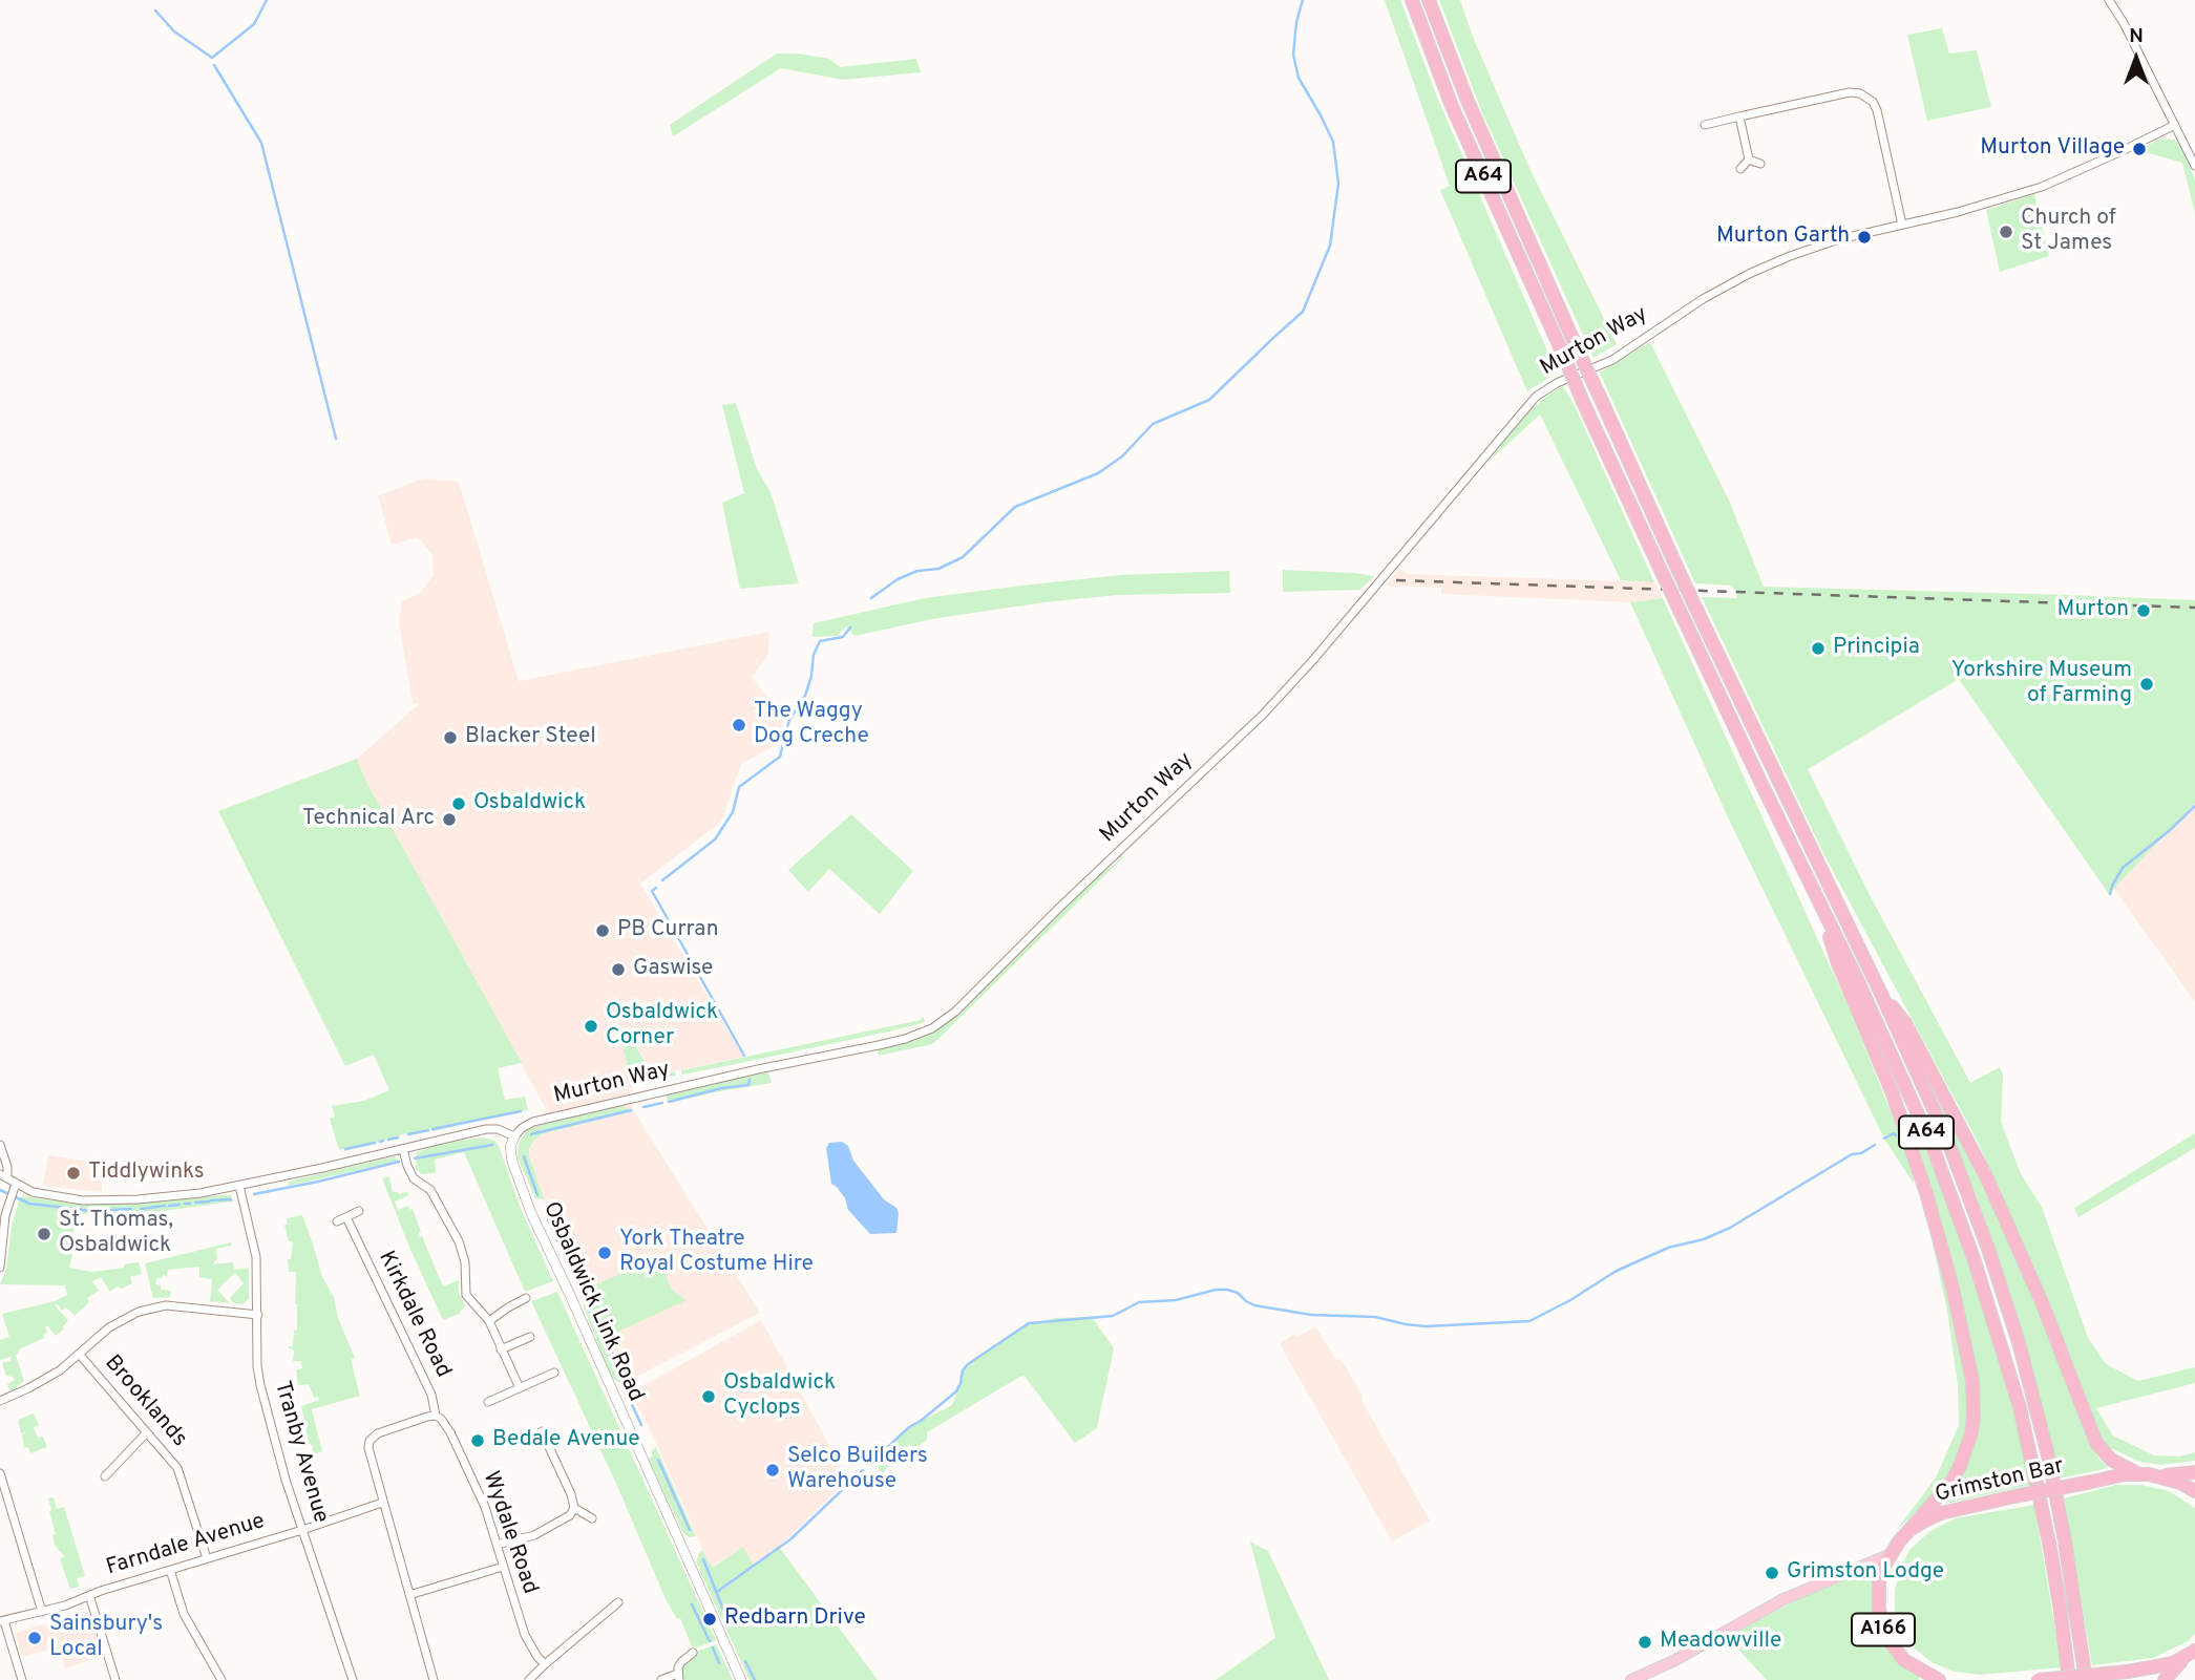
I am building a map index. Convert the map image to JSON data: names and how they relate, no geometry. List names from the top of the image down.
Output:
{
  "streets": {
    "highway": ["A64", "Grimston Bar", "A166"],
    "street": [
      "Murton Way",
      "Osbaldwick Link Road",
      "Kirkdale Road",
      "Brooklands",
      "Tranby Avenue",
      "Wydale Road",
      "Farndale Avenue"
    ]
  },
  "crossings": [
    ["Murton Way", "Osbaldwick Link Road"],
    ["Kirkdale Road", "Wydale Road"],
    ["Brooklands", "Farndale Avenue"],
    ["Tranby Avenue", "Farndale Avenue"],
    ["Grimston Bar", "A166"]
  ],
  "places": [
    "Murton Village",
    "Church of St James",
    "Murton Garth",
    "Murton",
    "Principia",
    "Yorkshire Museum of Farming",
    "The Waggy Dog Creche",
    "Blacker Steel",
    "Osbaldwick",
    "Technical Arc",
    "PB Curran",
    "Gaswise",
    "Osbaldwick Corner",
    "Tiddlywinks",
    "St. Thomas, Osbaldwick",
    "York Theatre Royal Costume Hire",
    "Osbaldwick Cyclops",
    "Bedale Avenue",
    "Selco Builders Warehouse",
    "Grimston Lodge",
    "Redbarn Drive",
    "Sainsbury's Local",
    "Meadowville"
  ],
  "north": "top"
}
